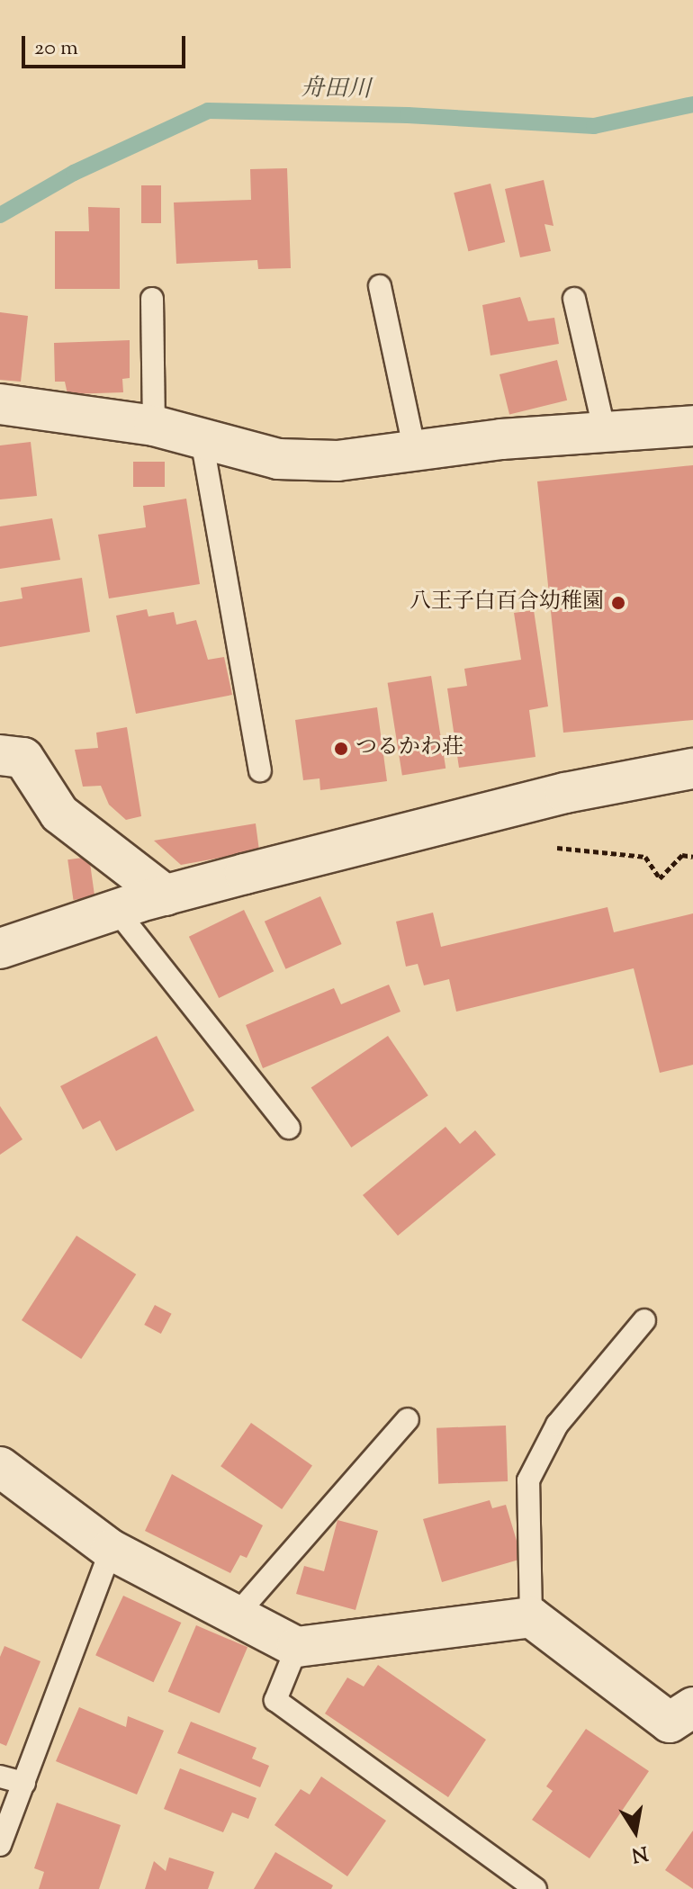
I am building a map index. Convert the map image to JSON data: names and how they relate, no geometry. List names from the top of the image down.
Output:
{
  "water": ["舟田川"],
  "places": ["八王子白百合幼稚園", "つるかわ荘"],
  "scale_bar": "20 m",
  "north": "bottom"
}
